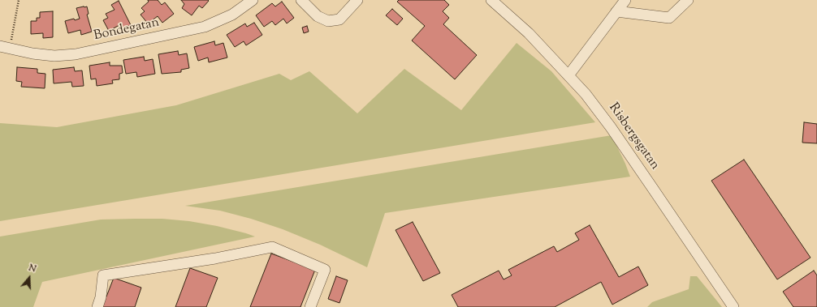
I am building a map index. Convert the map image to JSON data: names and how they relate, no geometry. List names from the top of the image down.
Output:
{
  "streets": {
    "street": ["Bondegatan", "Risbergsgatan"]
  },
  "north": "top"
}
